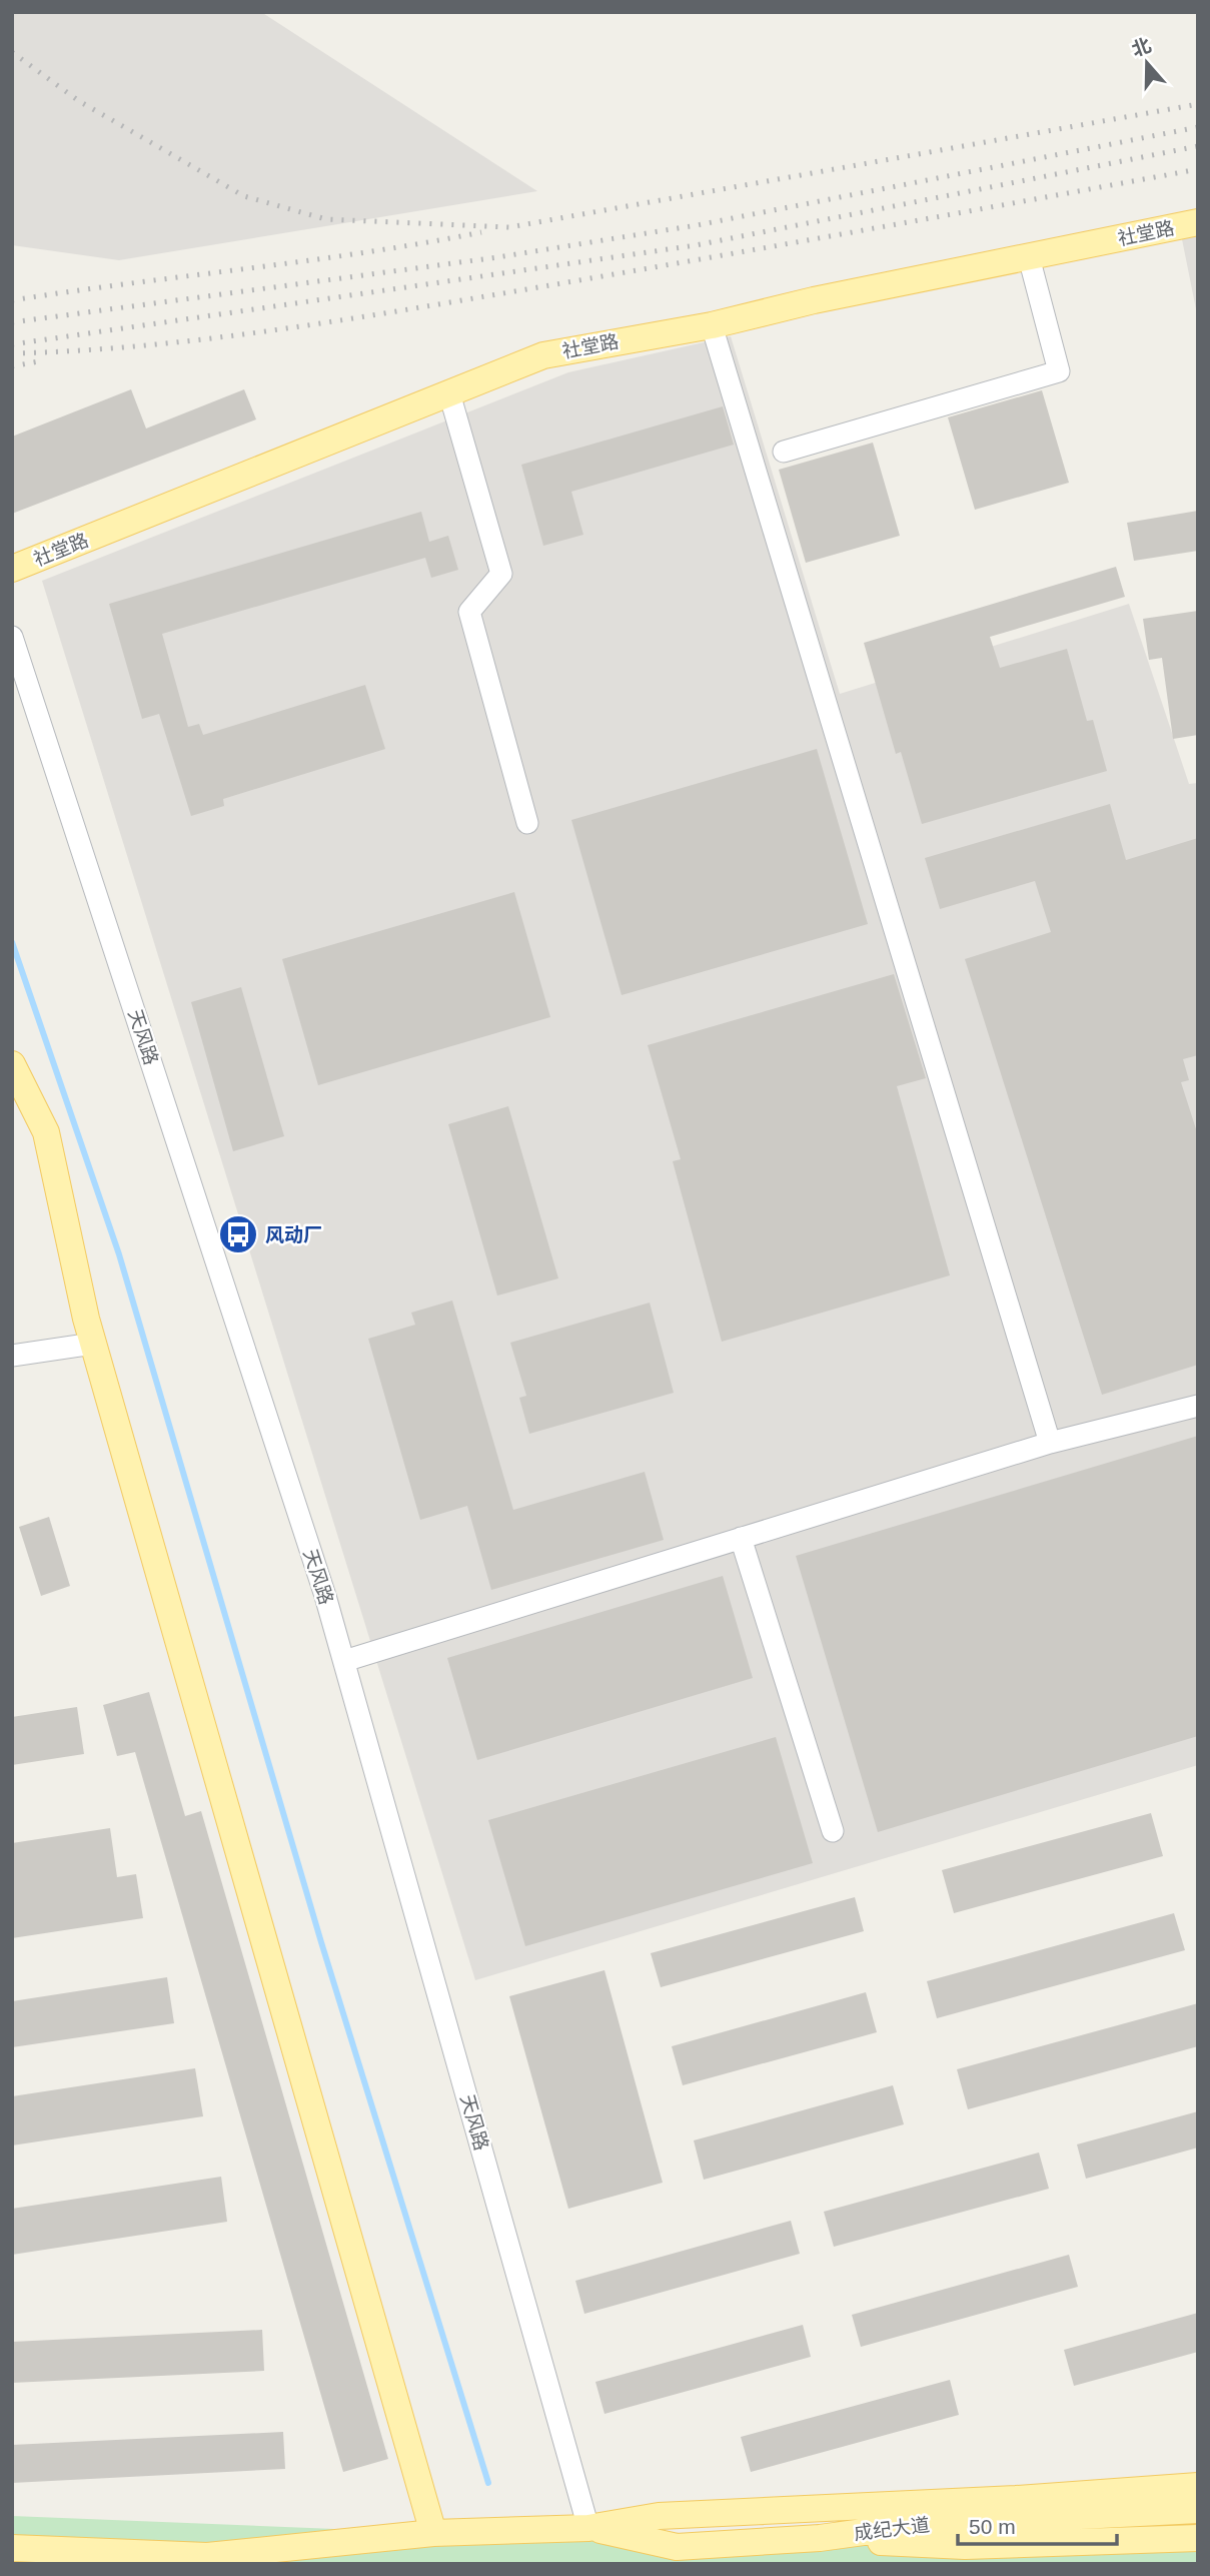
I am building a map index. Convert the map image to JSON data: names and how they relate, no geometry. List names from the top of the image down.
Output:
{
  "streets": {
    "main road": ["社堂路", "成纪大道"],
    "street": ["天风路"]
  },
  "crossings": [
    ["天风路", "成纪大道"]
  ],
  "places": {
    "bus stop": ["风动厂"]
  },
  "scale_bar": "50 m",
  "north": "top"
}
